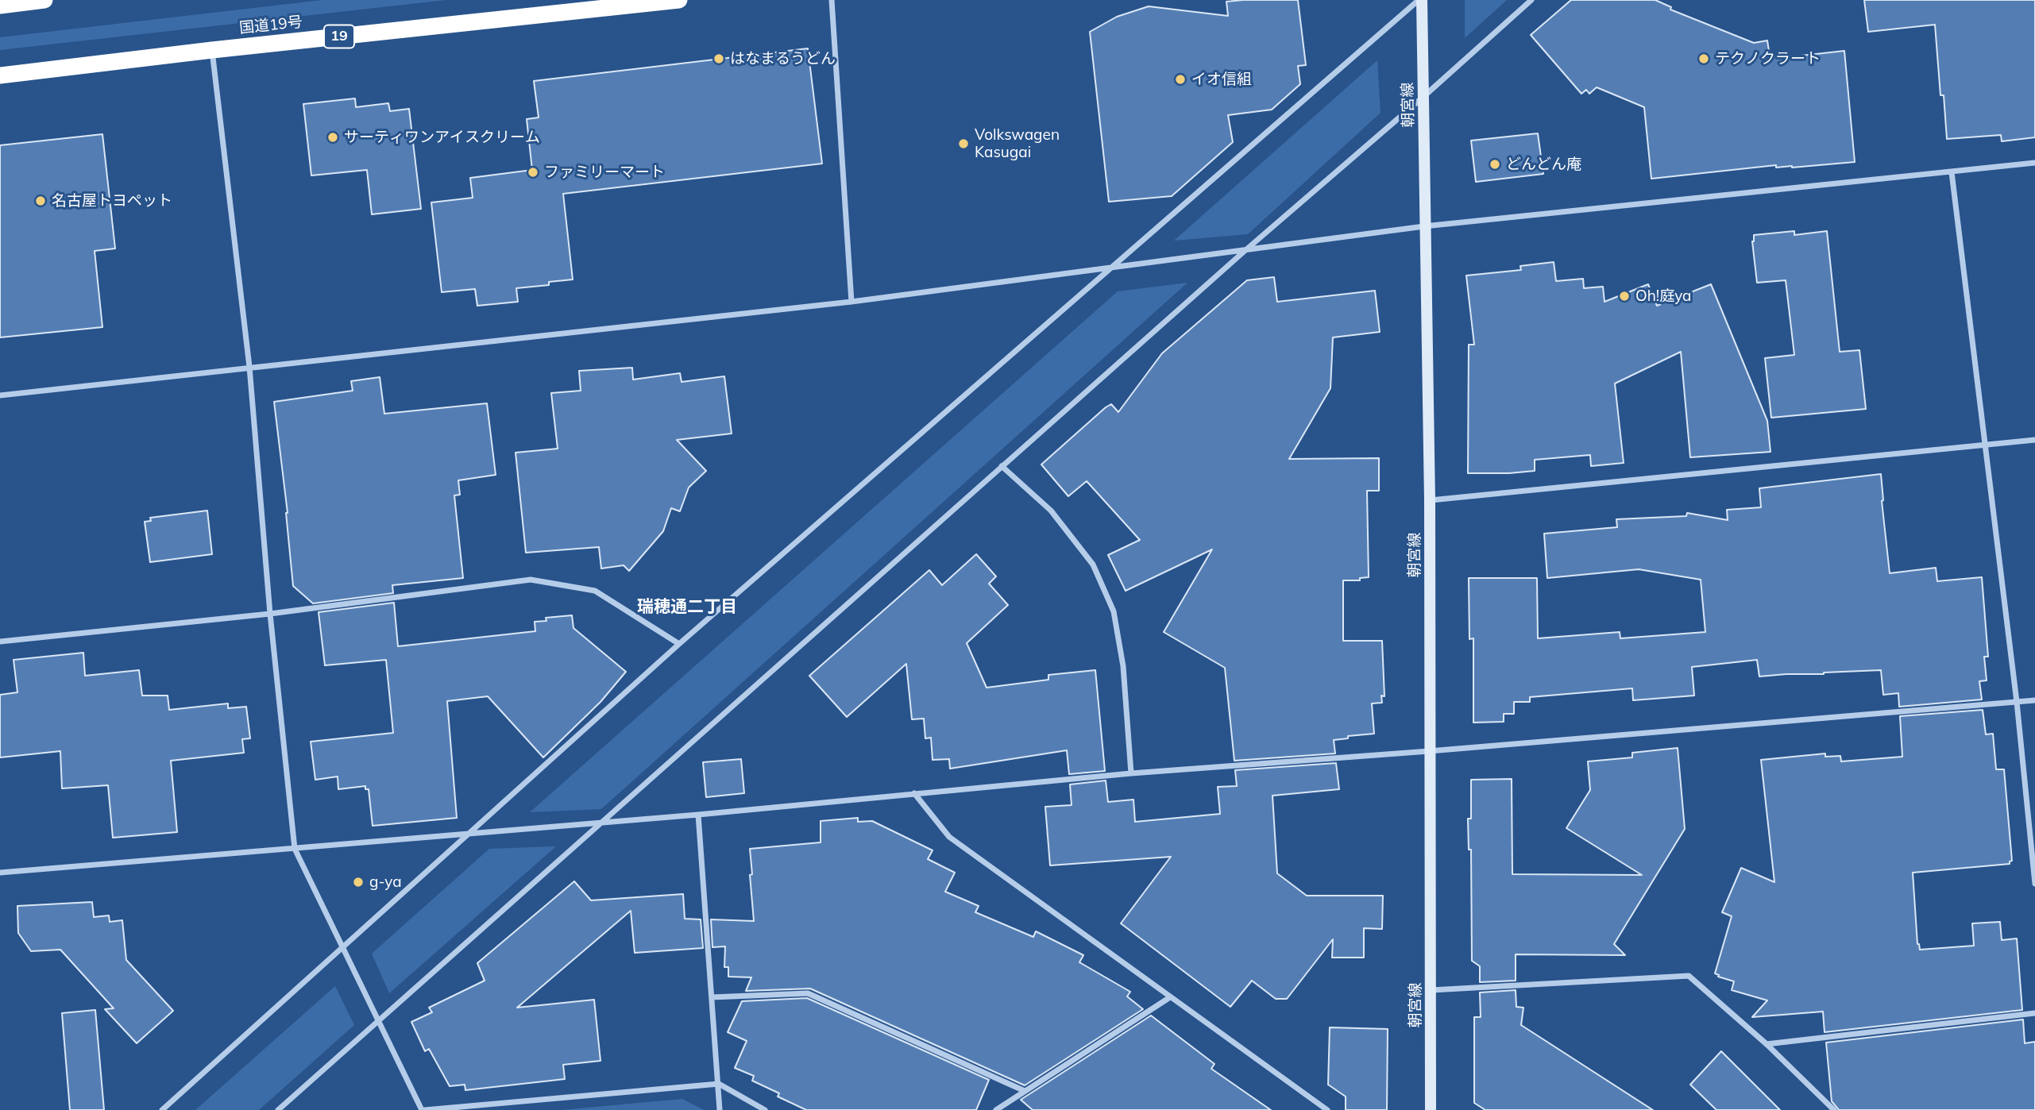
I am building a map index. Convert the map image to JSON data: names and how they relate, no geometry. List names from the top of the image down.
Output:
{
  "streets": {
    "highway": ["国道19号", "19"],
    "street": ["朝宮線"]
  },
  "districts": ["瑞穂通二丁目"],
  "places": [
    "はなまるうどん",
    "テクノクラート",
    "イオ信組",
    "サーティワンアイスクリーム",
    "Volkswagen Kasugai",
    "どんどん庵",
    "ファミリーマート",
    "名古屋トヨペット",
    "Oh!庭ya",
    "g-ya"
  ]
}
